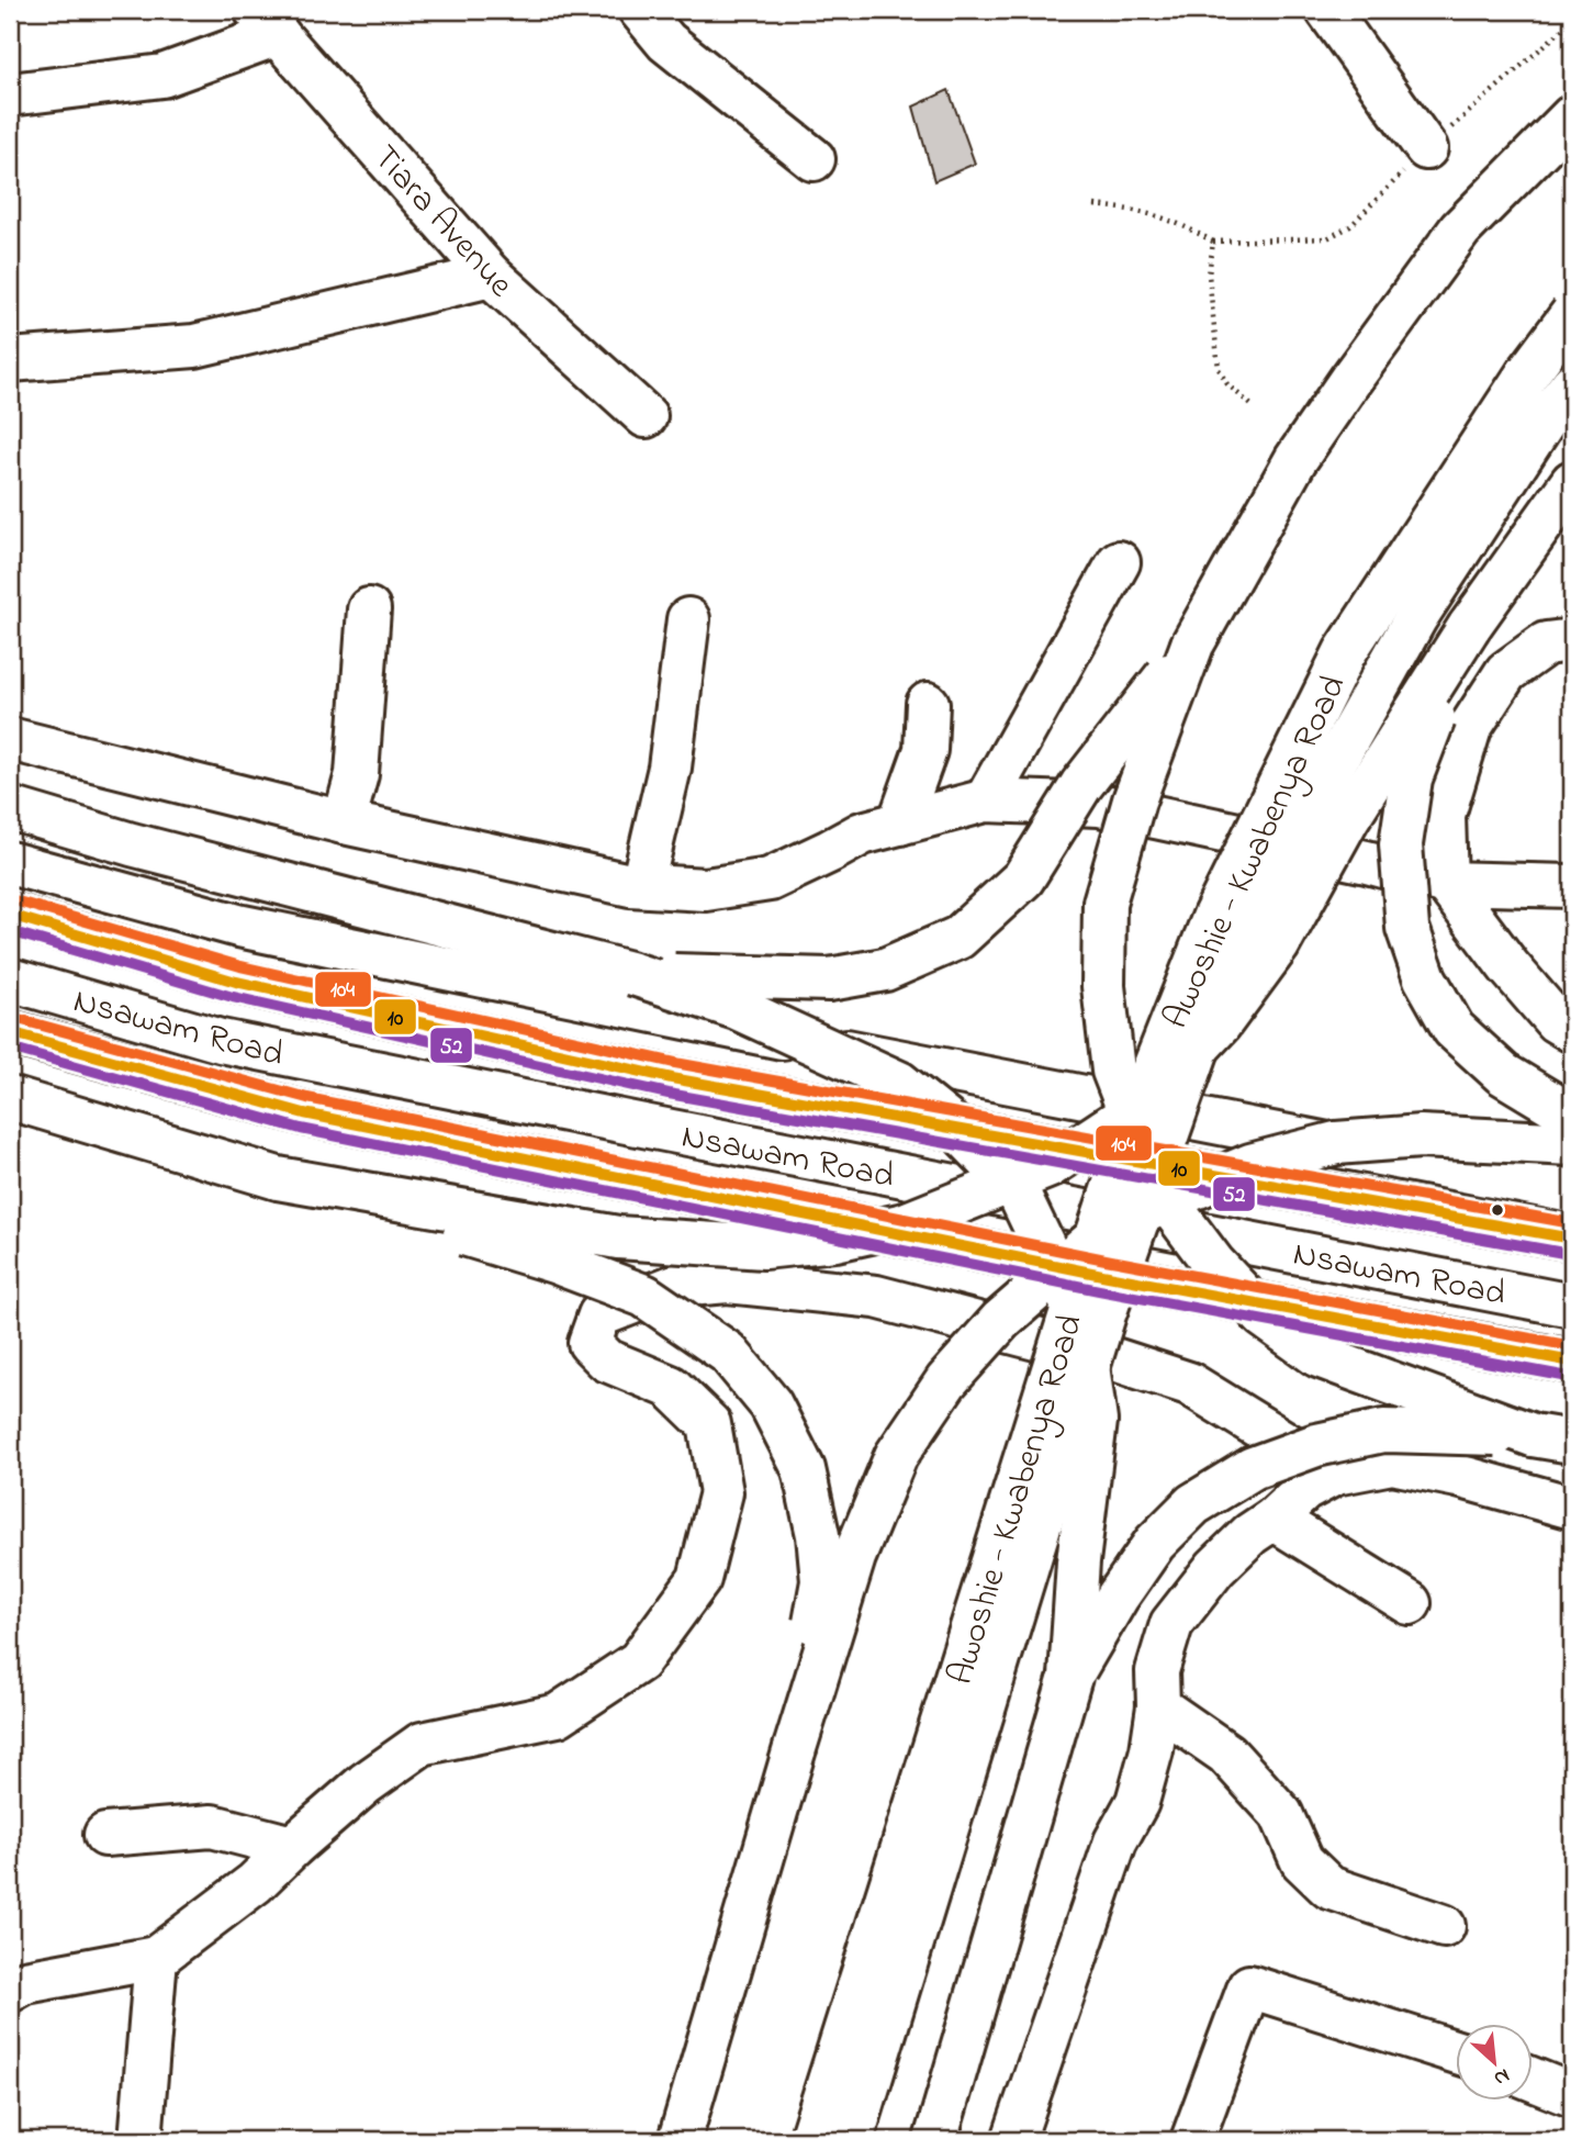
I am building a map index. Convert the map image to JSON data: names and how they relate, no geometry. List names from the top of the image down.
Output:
{
  "streets": {
    "main road": ["Tiara Avenue", "Awoshie - Kwabenya Road", "Nsawam Road"]
  },
  "lines": ["transit line 104", "transit line 10", "transit line 52"],
  "north": "bottom right"
}
